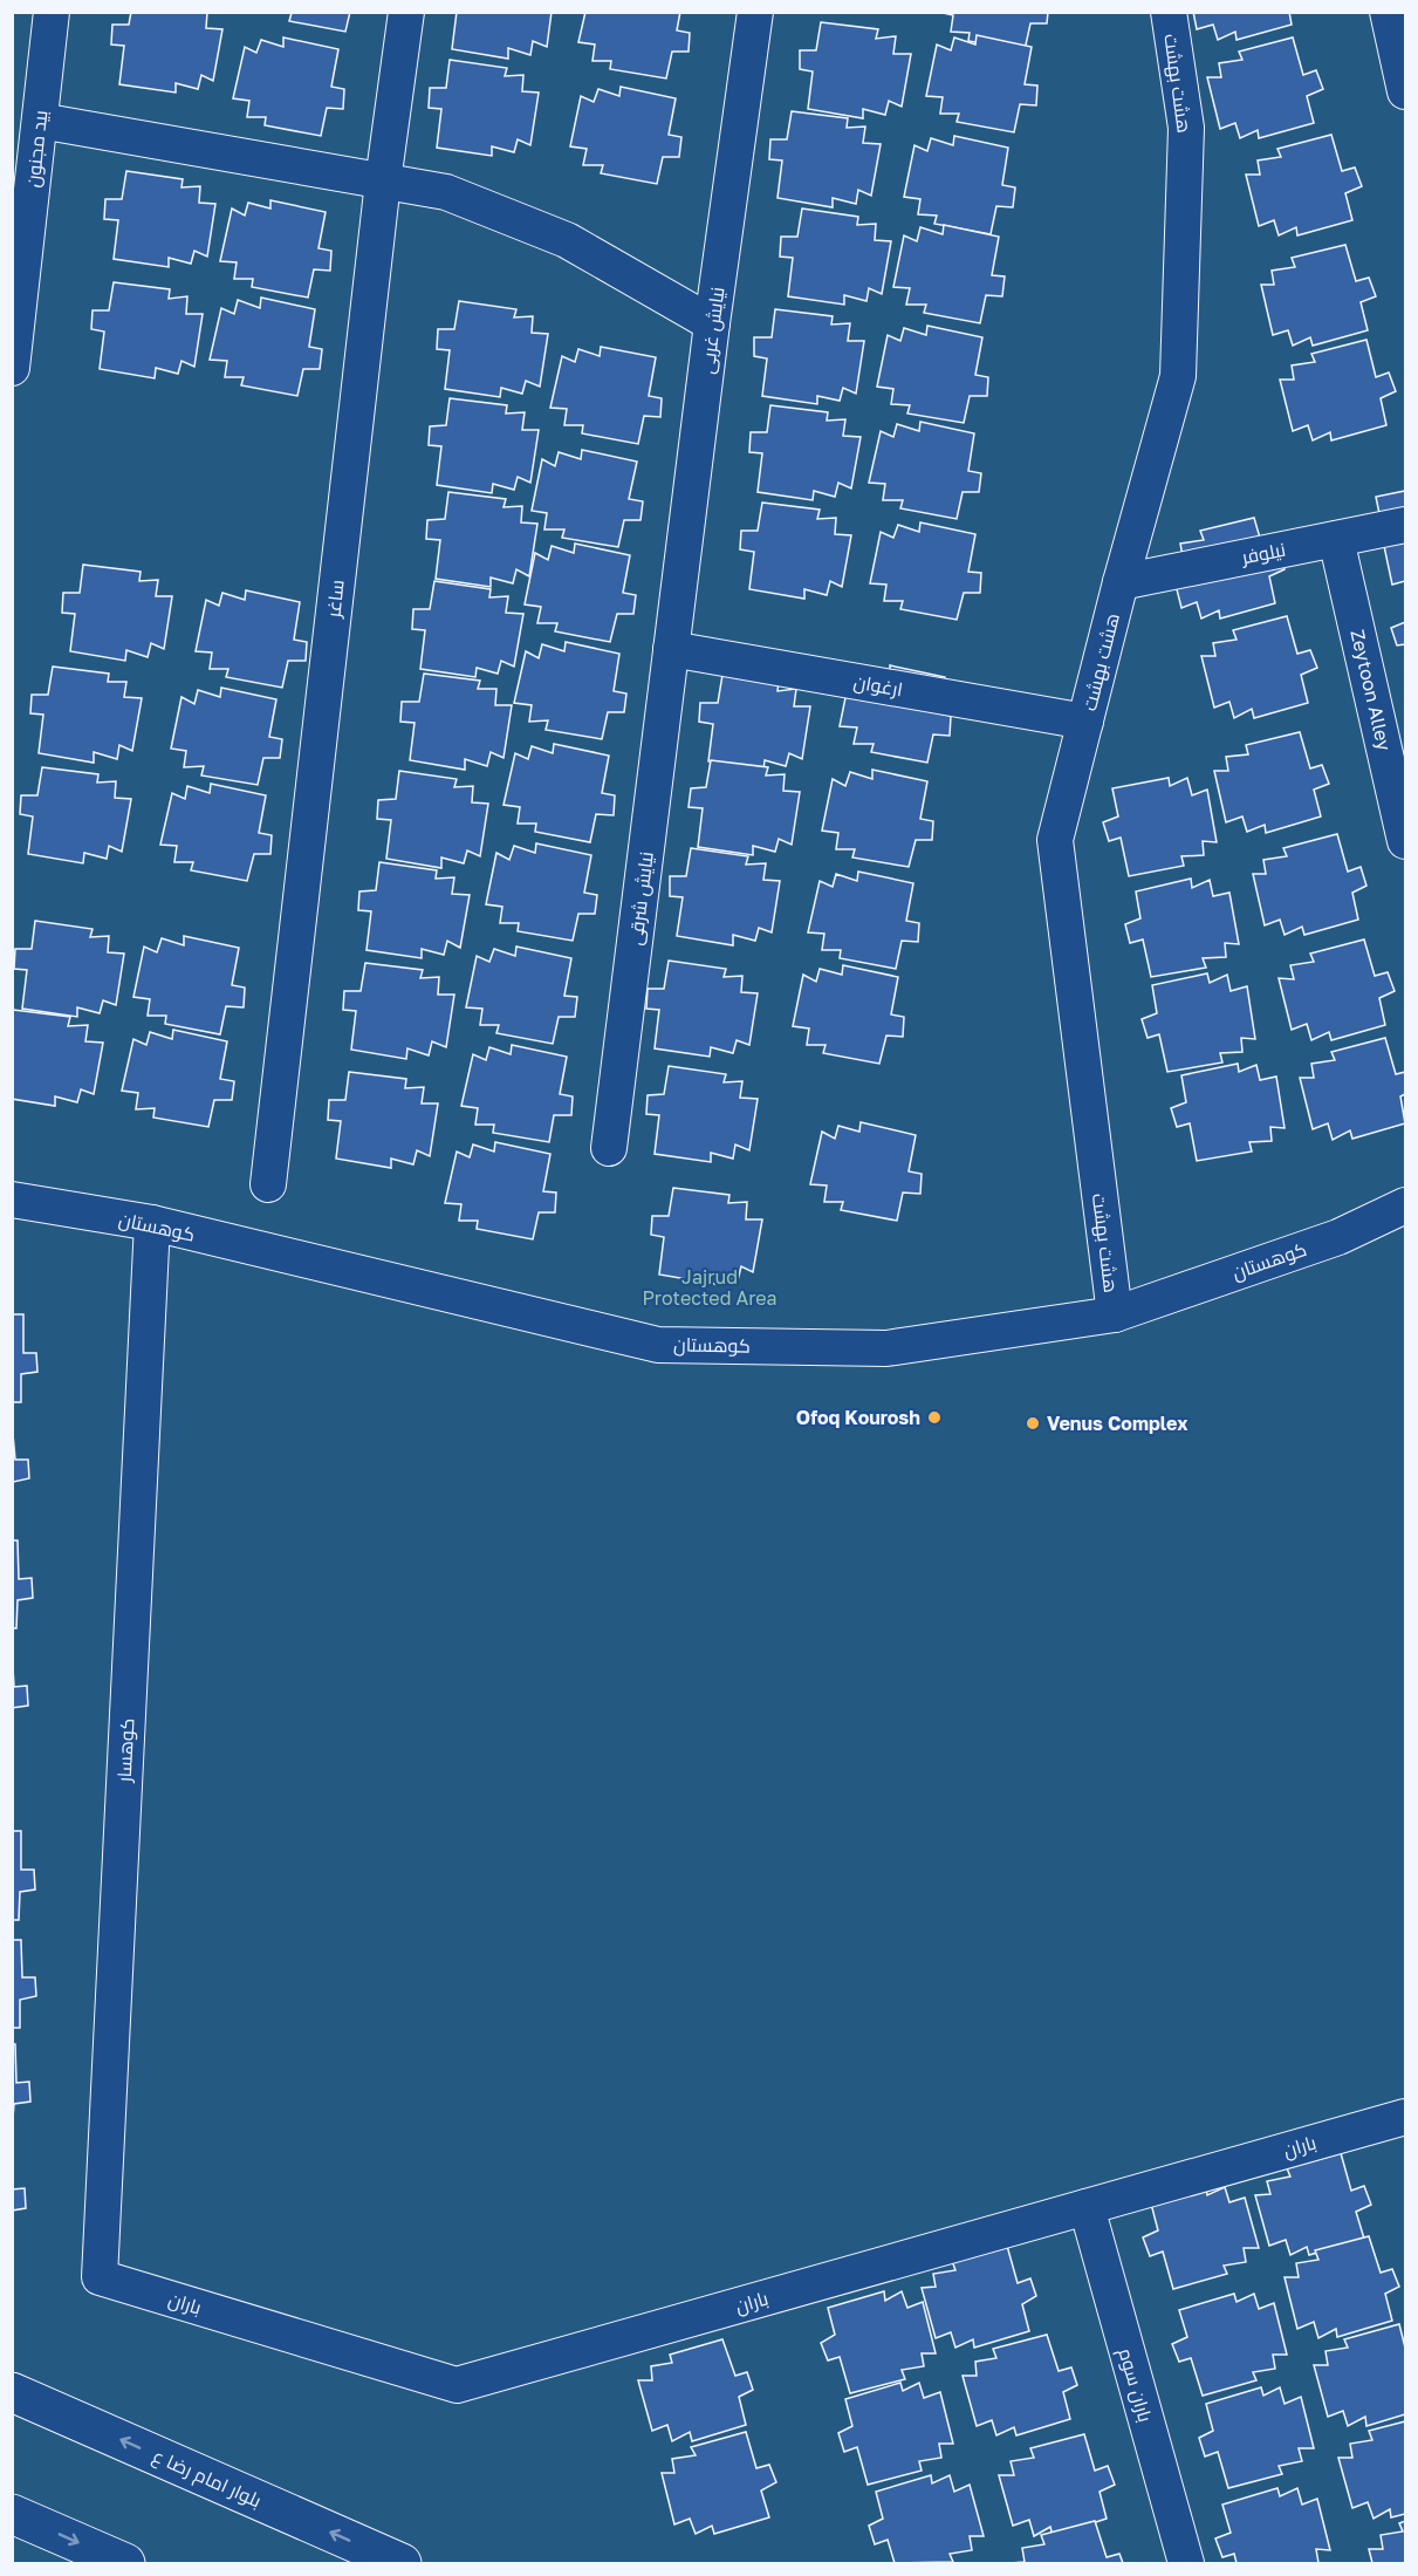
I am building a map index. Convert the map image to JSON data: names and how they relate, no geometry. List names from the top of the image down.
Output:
{
  "streets": {
    "main road": ["بلوار امام رضا ع"],
    "street": [
      "هشت بهشت",
      "بید مجنون",
      "نیایش غربی",
      "نیلوفر",
      "ساغر",
      "ارغوان",
      "Zeytoon Alley",
      "نیایش شرقی",
      "کوهستان",
      "کوهسار",
      "باران",
      "باران سوم"
    ]
  },
  "crossings": [
    ["هشت بهشت", "نیلوفر"],
    ["هشت بهشت", "ارغوان"],
    ["هشت بهشت", "کوهستان"],
    ["نیایش غربی", "ارغوان"],
    ["نیایش غربی", "نیایش شرقی"],
    ["نیلوفر", "Zeytoon Alley"],
    ["ارغوان", "نیایش شرقی"],
    ["کوهستان", "کوهسار"],
    ["کوهسار", "باران"],
    ["باران", "باران سوم"]
  ],
  "one_way": ["بلوار امام رضا ع"],
  "parks": ["Jajrud Protected Area"],
  "places": ["Ofoq Kourosh", "Venus Complex"]
}
